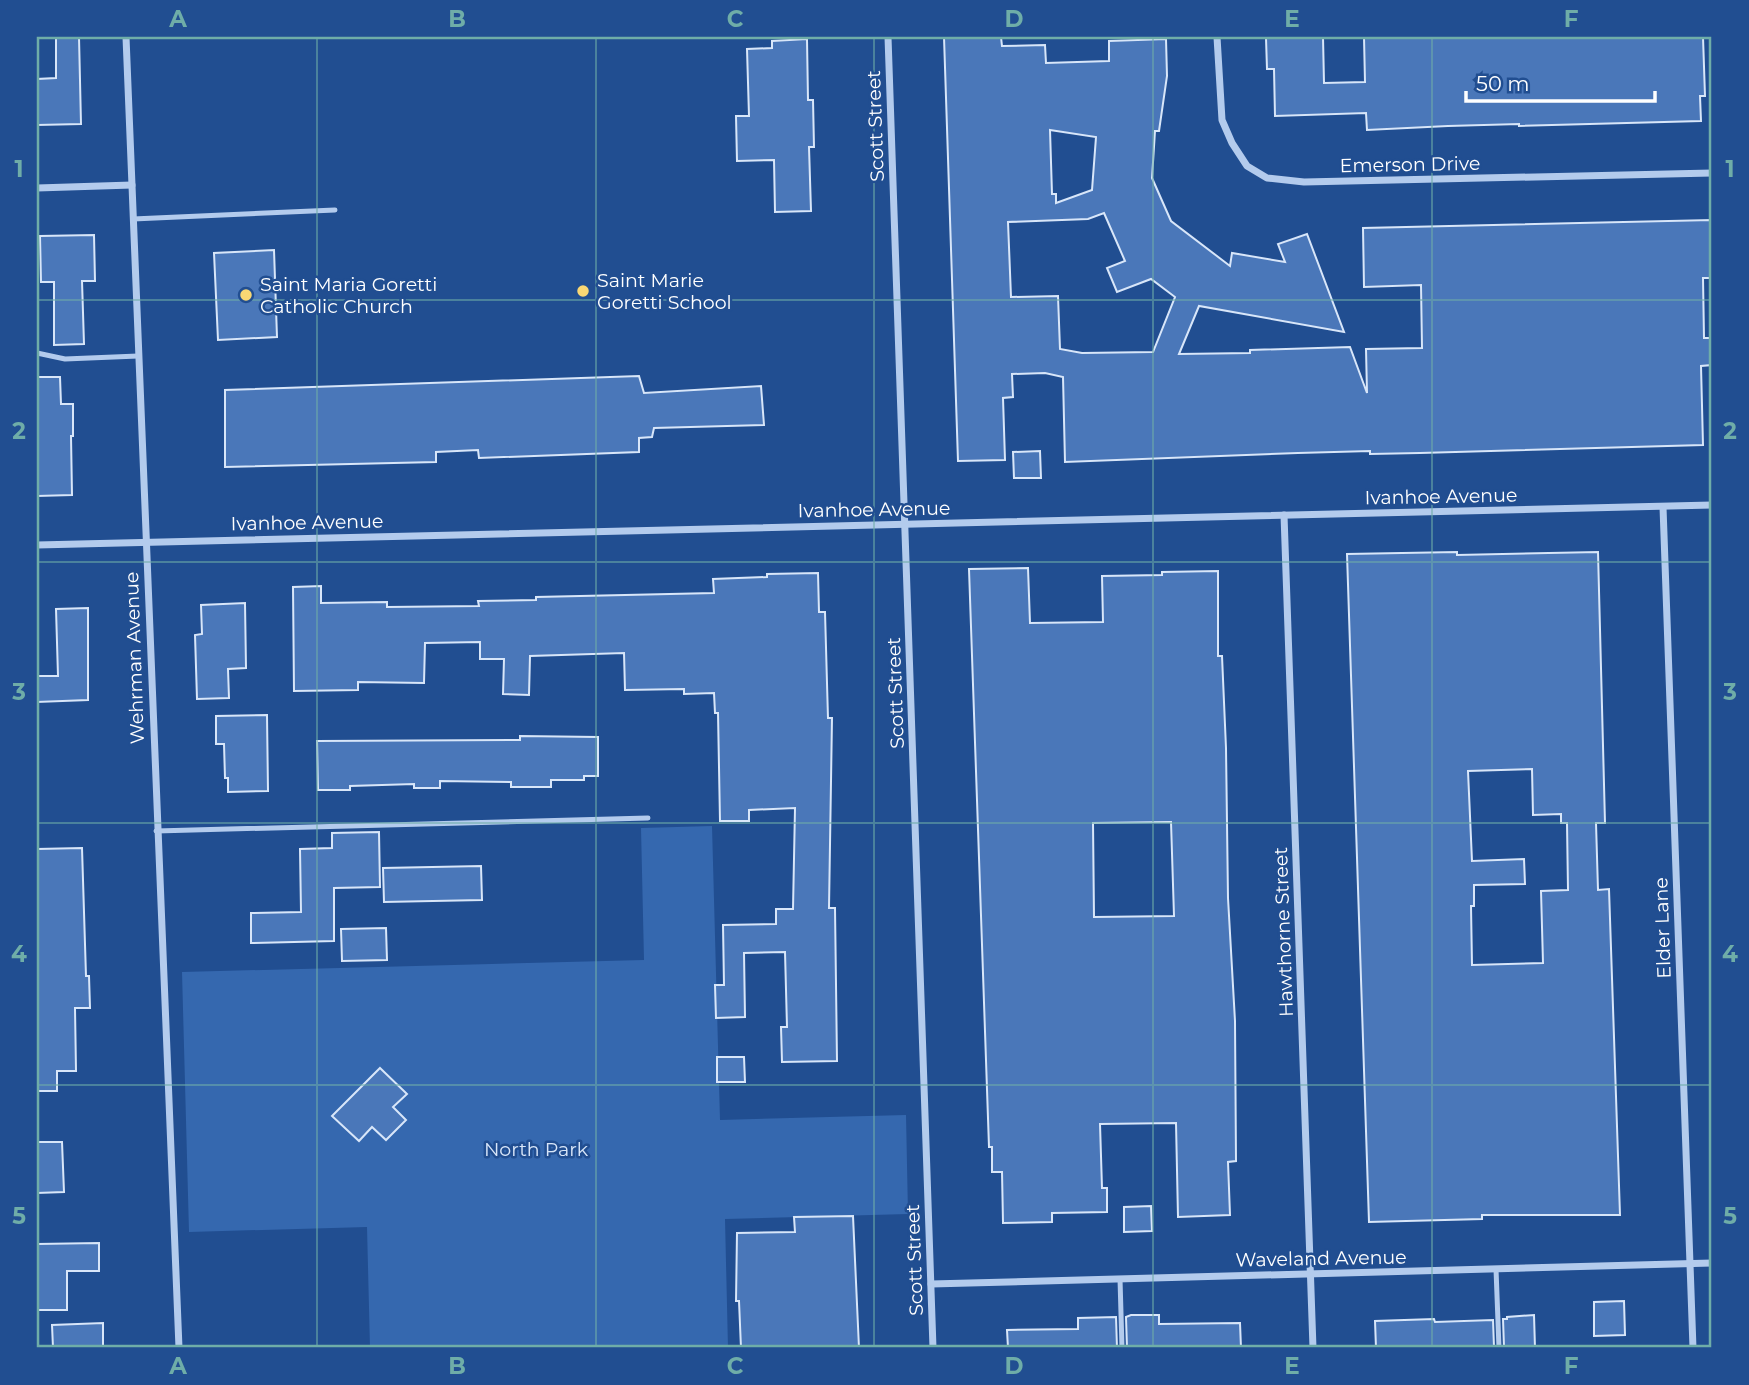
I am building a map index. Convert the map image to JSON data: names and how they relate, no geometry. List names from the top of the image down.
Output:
{
  "streets": {
    "street": [
      "Scott Street",
      "Emerson Drive",
      "Ivanhoe Avenue",
      "Wehrman Avenue",
      "Elder Lane",
      "Hawthorne Street",
      "Waveland Avenue"
    ]
  },
  "crossings": [
    ["Scott Street", "Ivanhoe Avenue"],
    ["Scott Street", "Waveland Avenue"],
    ["Ivanhoe Avenue", "Wehrman Avenue"],
    ["Ivanhoe Avenue", "Elder Lane"],
    ["Ivanhoe Avenue", "Hawthorne Street"],
    ["Elder Lane", "Waveland Avenue"],
    ["Hawthorne Street", "Waveland Avenue"]
  ],
  "parks": ["North Park"],
  "places": ["Saint Marie Goretti School", "Saint Maria Goretti Catholic Church"],
  "scale_bar": "50 m",
  "grid": {
    "columns": [
      "A",
      "B",
      "C",
      "D",
      "E",
      "F"
    ],
    "rows": [
      "1",
      "2",
      "3",
      "4",
      "5"
    ]
  }
}
